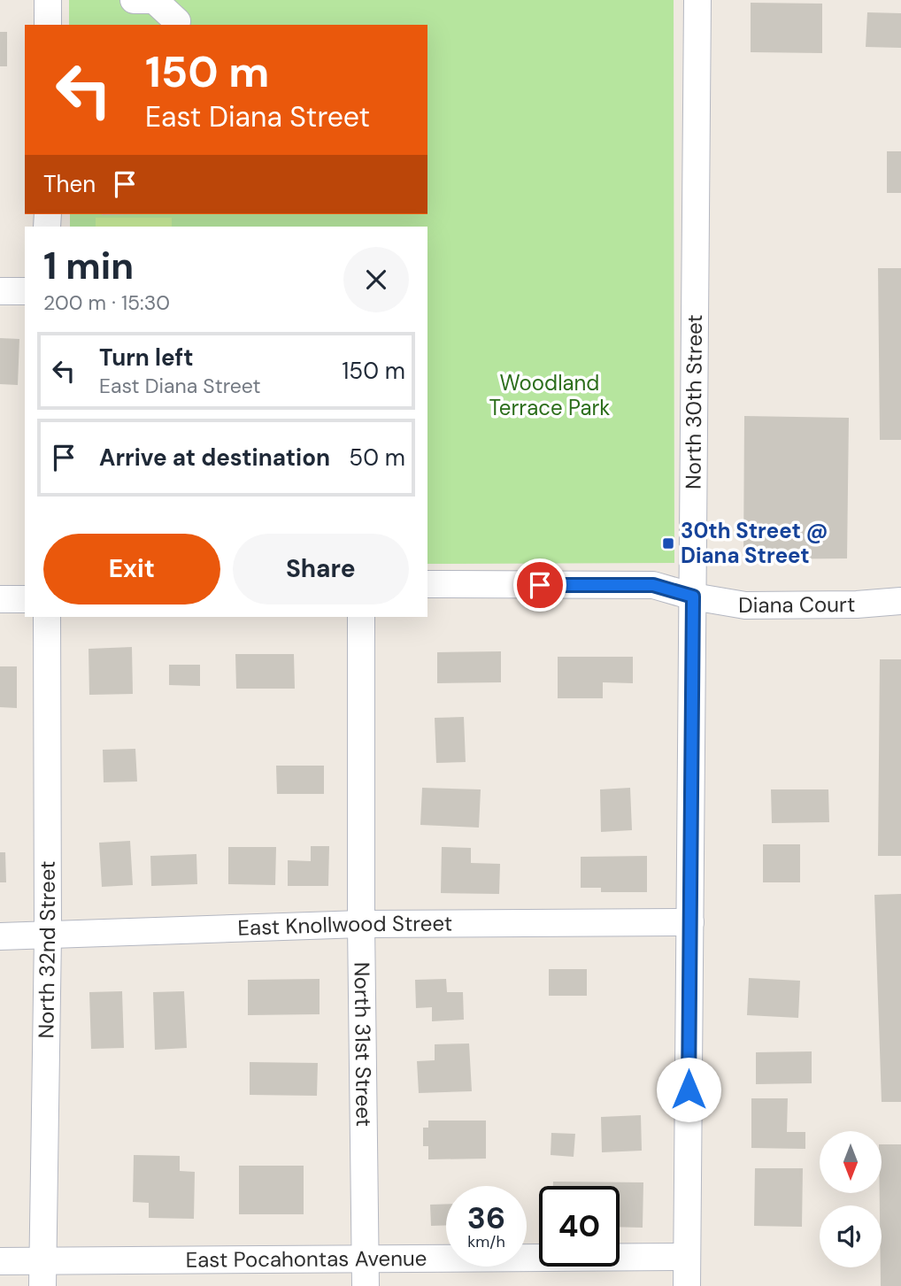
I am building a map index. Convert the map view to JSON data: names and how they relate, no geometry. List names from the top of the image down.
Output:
{
  "streets": {
    "street": [
      "North 30th Street",
      "Diana Court",
      "East Knollwood Street",
      "North 32nd Street",
      "North 31st Street",
      "East Pocahontas Avenue"
    ]
  },
  "crossings": [
    ["North 30th Street", "Diana Court"],
    ["North 30th Street", "East Knollwood Street"],
    ["North 30th Street", "East Pocahontas Avenue"],
    ["East Knollwood Street", "North 32nd Street"],
    ["East Knollwood Street", "North 31st Street"],
    ["North 32nd Street", "East Pocahontas Avenue"],
    ["North 31st Street", "East Pocahontas Avenue"]
  ],
  "parks": ["Woodland Terrace Park"],
  "places": {
    "transit": ["30th Street @ Diana Street"]
  },
  "north": "bottom",
  "page": {
    "turn": ["150 m", "East Diana Street"],
    "then": "Then",
    "heading": ["1 min", "200 m · 15:30"],
    "list": [
      {
        "name": "Turn left",
        "note": "East Diana Street",
        "value": "150 m"
      },
      {
        "name": "Arrive at destination",
        "value": "50 m"
      }
    ],
    "buttons": ["Exit", "Share"],
    "speed": "36 km/h",
    "limit": "40"
  }
}
